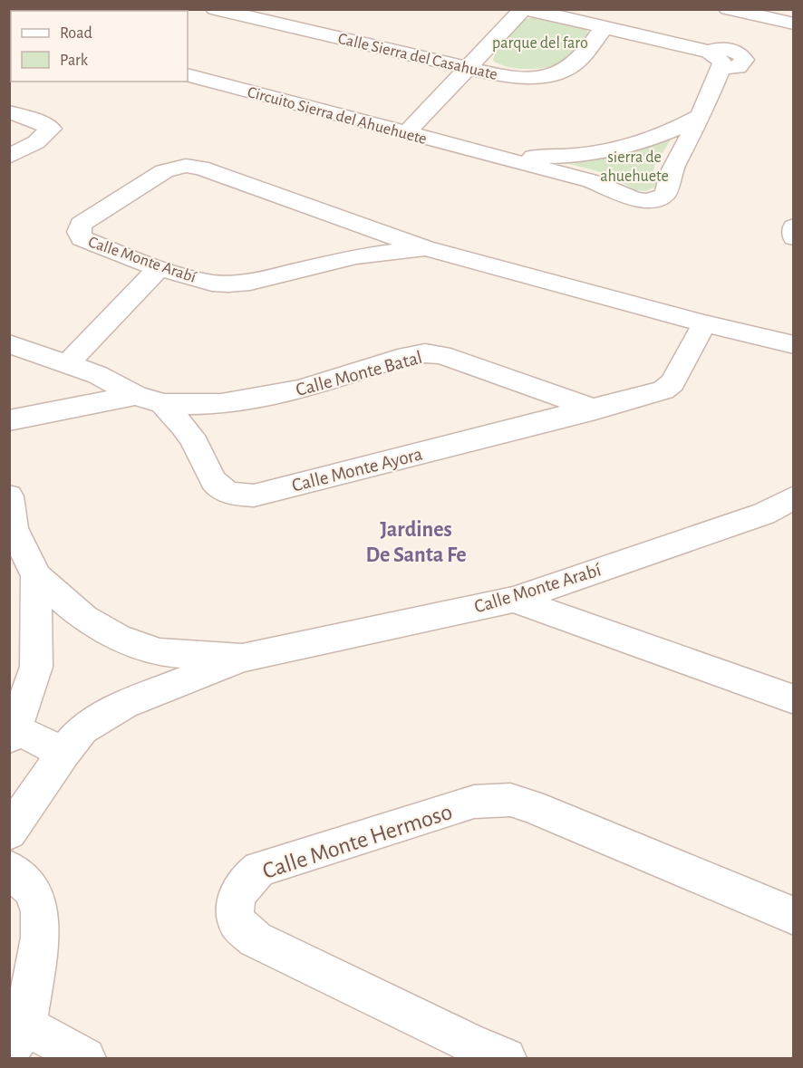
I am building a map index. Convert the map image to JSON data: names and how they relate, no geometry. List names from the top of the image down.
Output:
{
  "streets": {
    "street": [
      "Calle Sierra del Casahuate",
      "Circuito Sierra del Ahuehuete",
      "Calle Monte Arabí",
      "Calle Monte Batal",
      "Calle Monte Ayora",
      "Calle Monte Hermoso"
    ]
  },
  "crossings": [
    ["Calle Sierra del Casahuate", "Circuito Sierra del Ahuehuete"],
    ["Calle Monte Batal", "Calle Monte Ayora"]
  ],
  "districts": ["Jardines De Santa Fe"],
  "parks": ["parque del faro", "sierra de ahuehuete"],
  "legend": ["Road", "Park"]
}
